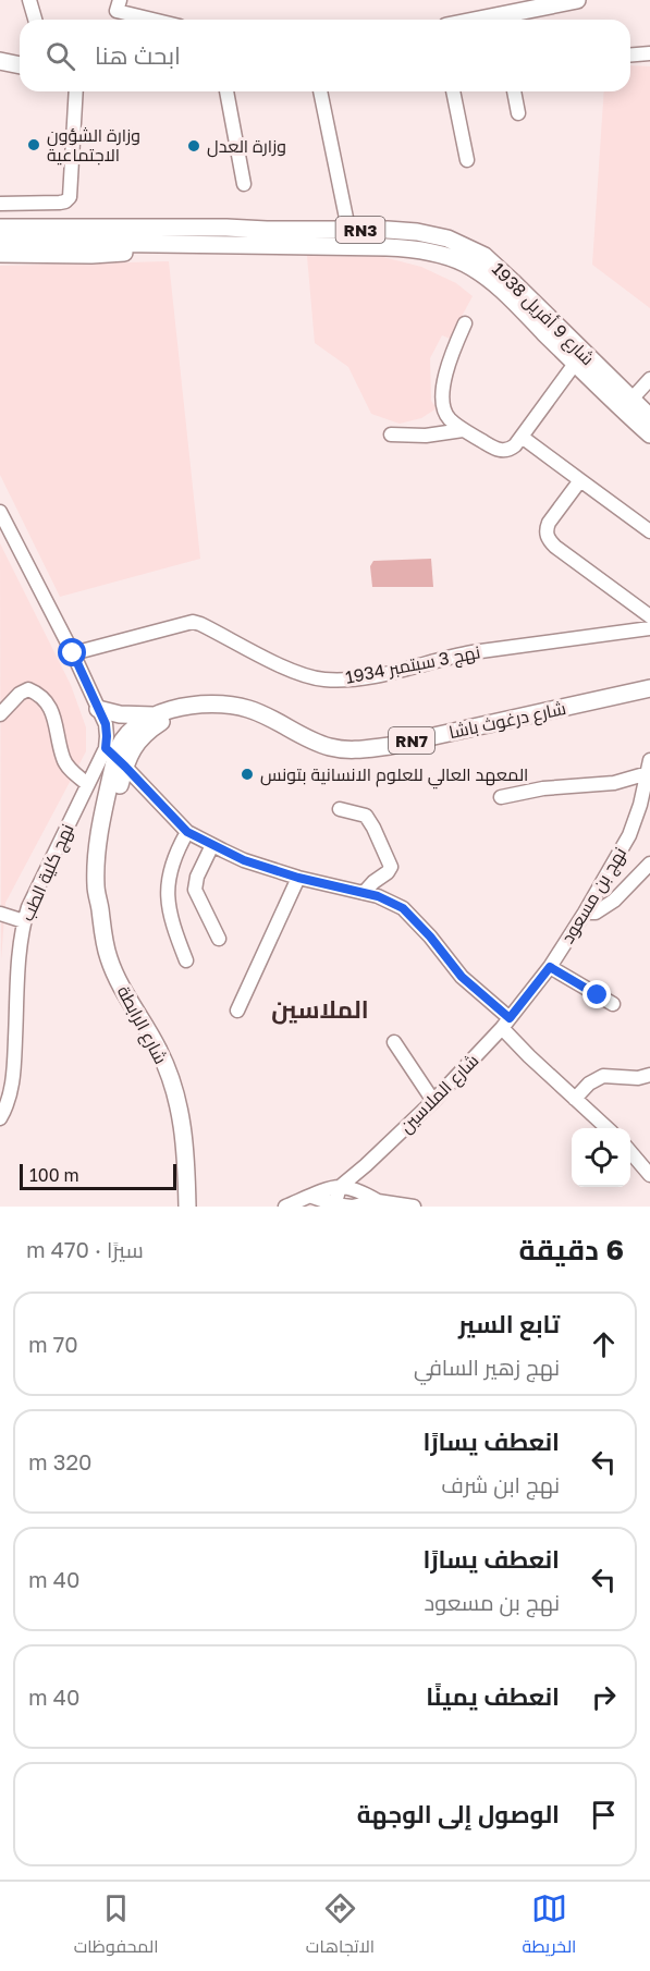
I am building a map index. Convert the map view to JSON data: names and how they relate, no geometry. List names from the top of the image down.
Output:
{
  "streets": {
    "main road": [
      "RN3",
      "شارع 9 أفريل 1938",
      "شارع درغوث باشا",
      "RN7",
      "شارع الرابطة"
    ],
    "street": [
      "نهج 3 سبتمبر 1934",
      "نهج كلية الطب",
      "نهج بن مسعود",
      "شارع الملاسين"
    ]
  },
  "crossings": [
    ["شارع درغوث باشا", "نهج كلية الطب"],
    ["شارع درغوث باشا", "شارع الرابطة"],
    ["RN7", "شارع الرابطة"],
    ["نهج كلية الطب", "شارع الرابطة"],
    ["نهج بن مسعود", "شارع الملاسين"]
  ],
  "districts": ["الملاسين"],
  "places": ["وزارة الشؤون الاجتماعية", "وزارة العدل", "المعهد العالي للعلوم الانسانية بتونس"],
  "scale_bar": "100 m",
  "page": {
    "search": "ابحث هنا",
    "scale": "100 m",
    "heading": ["6 دقيقة", "سيرًا · 470 m"],
    "list": [
      ["تابع السير", "نهج زهير السافي", "70 m"],
      ["انعطف يسارًا", "نهج ابن شرف", "320 m"],
      ["انعطف يسارًا", "نهج بن مسعود", "40 m"],
      ["انعطف يمينًا", "40 m"],
      "الوصول إلى الوجهة"
    ],
    "nav": ["الخريطة", "الاتجاهات", "المحفوظات"]
  }
}
